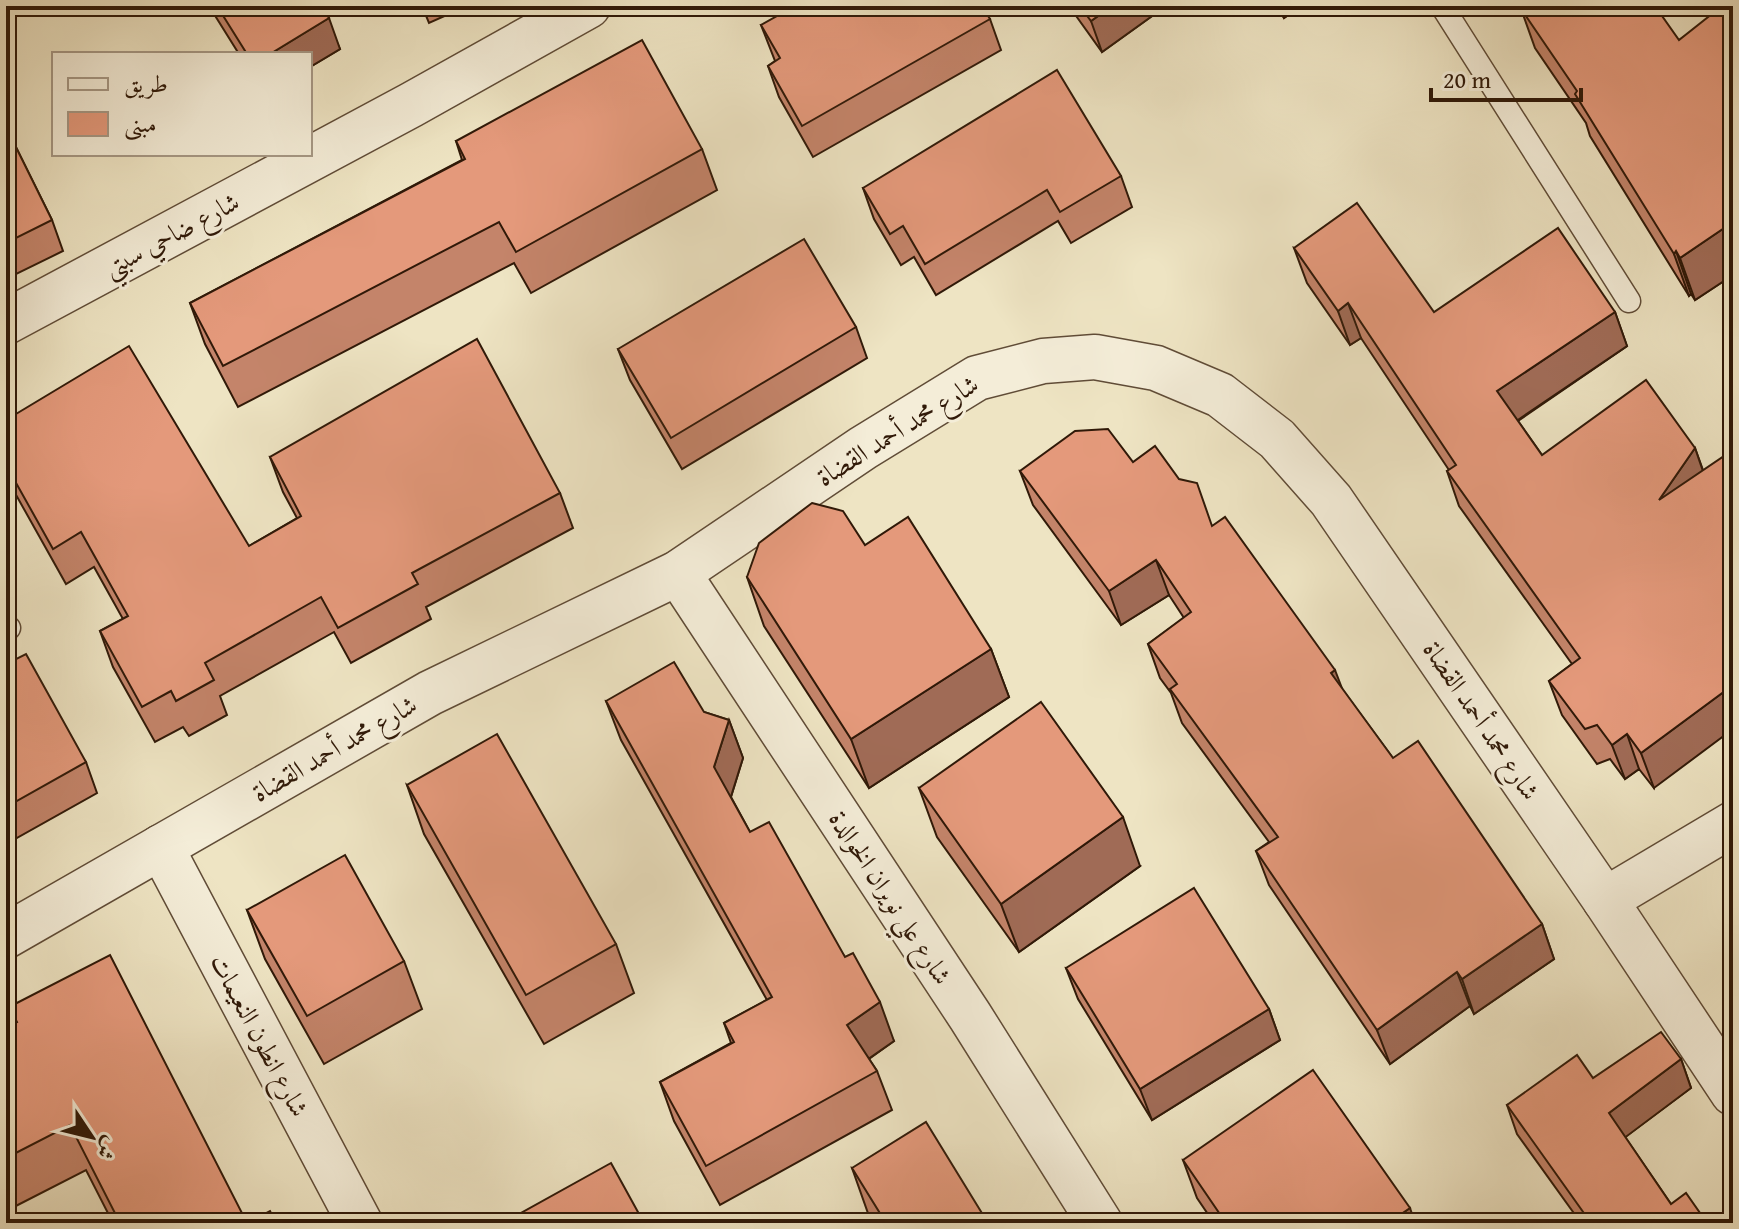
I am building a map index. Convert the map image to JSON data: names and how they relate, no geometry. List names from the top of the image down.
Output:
{
  "streets": {
    "street": [
      "شارع ضاحي سبتي",
      "شارع محمد أحمد القضاة",
      "شارع علي نويران الخوالدة",
      "شارع انطون النعيمات"
    ]
  },
  "crossings": [
    ["شارع محمد أحمد القضاة", "شارع علي نويران الخوالدة"],
    ["شارع محمد أحمد القضاة", "شارع انطون النعيمات"]
  ],
  "legend": ["طريق", "مبنى"],
  "scale_bar": "20 m",
  "north": "bottom right"
}
